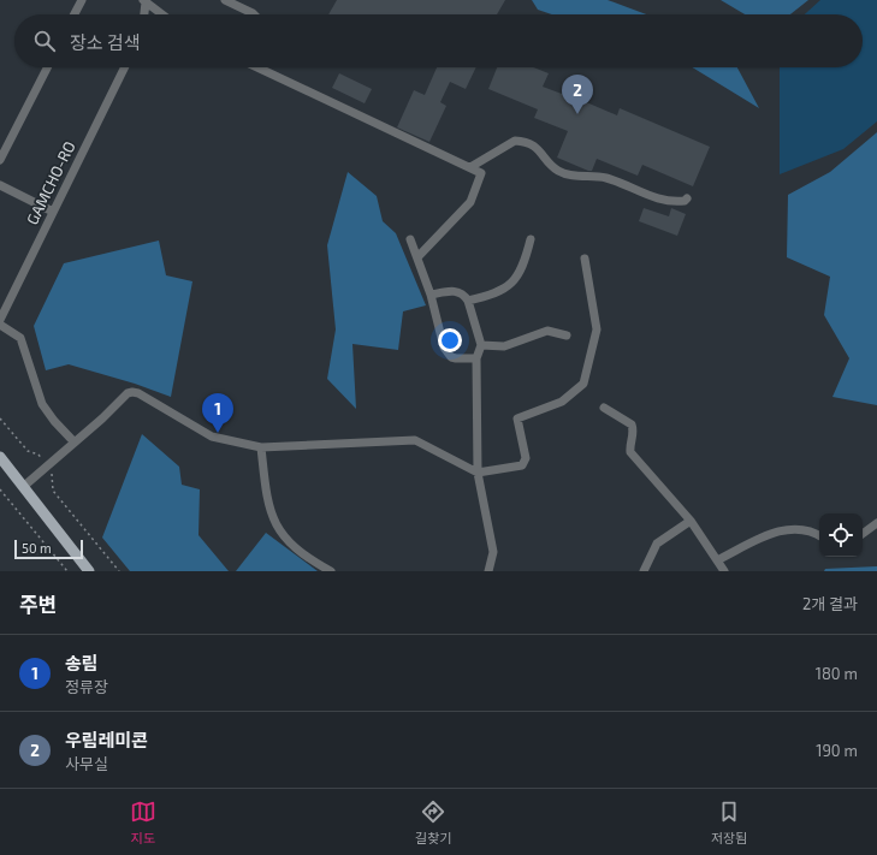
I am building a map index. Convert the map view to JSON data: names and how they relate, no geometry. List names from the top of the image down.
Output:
{
  "streets": {
    "street": ["GAMCHO-RO"]
  },
  "scale_bar": "50 m",
  "page": {
    "search": "장소 검색",
    "pins": ["2", "1"],
    "scale": "50 m",
    "heading": ["주변", "2개 결과"],
    "list": [
      {
        "mark": "1",
        "name": "송림",
        "note": "정류장",
        "value": "180 m"
      },
      {
        "mark": "2",
        "name": "우림레미콘",
        "note": "사무실",
        "value": "190 m"
      }
    ],
    "nav": ["지도", "길찾기", "저장됨"]
  }
}
